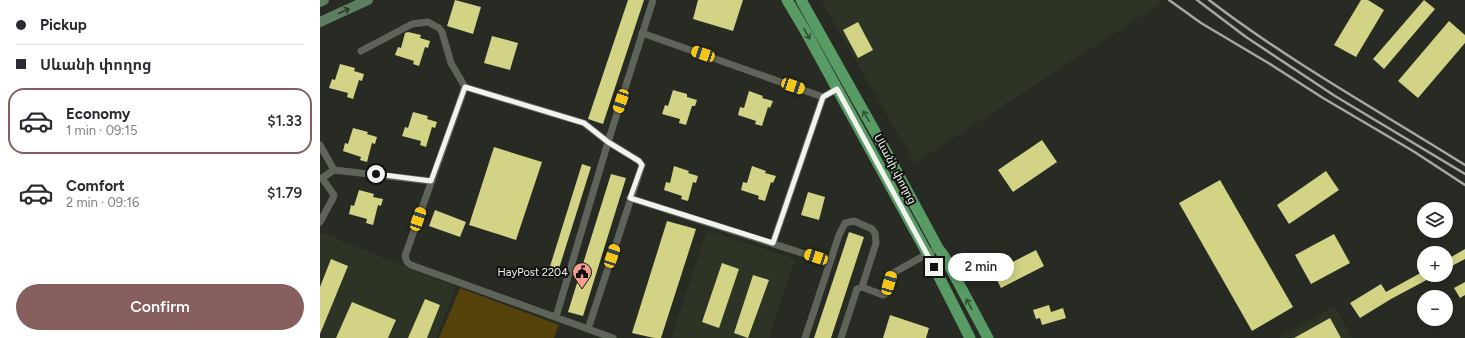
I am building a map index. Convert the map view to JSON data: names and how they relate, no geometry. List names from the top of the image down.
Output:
{
  "streets": {
    "main road": ["Սևանի փողոց"]
  },
  "places": {
    "public building": ["HayPost 2204"]
  },
  "page": {
    "banner": ["Pickup", "Սևանի փողոց"],
    "list": [
      {
        "name": "Economy",
        "note": "1 min · 09:15",
        "value": "$1.33"
      },
      {
        "name": "Comfort",
        "note": "2 min · 09:16",
        "value": "$1.79"
      }
    ],
    "map_buttons": ["+", "−"],
    "bubble": "2 min",
    "buttons": "Confirm"
  }
}
